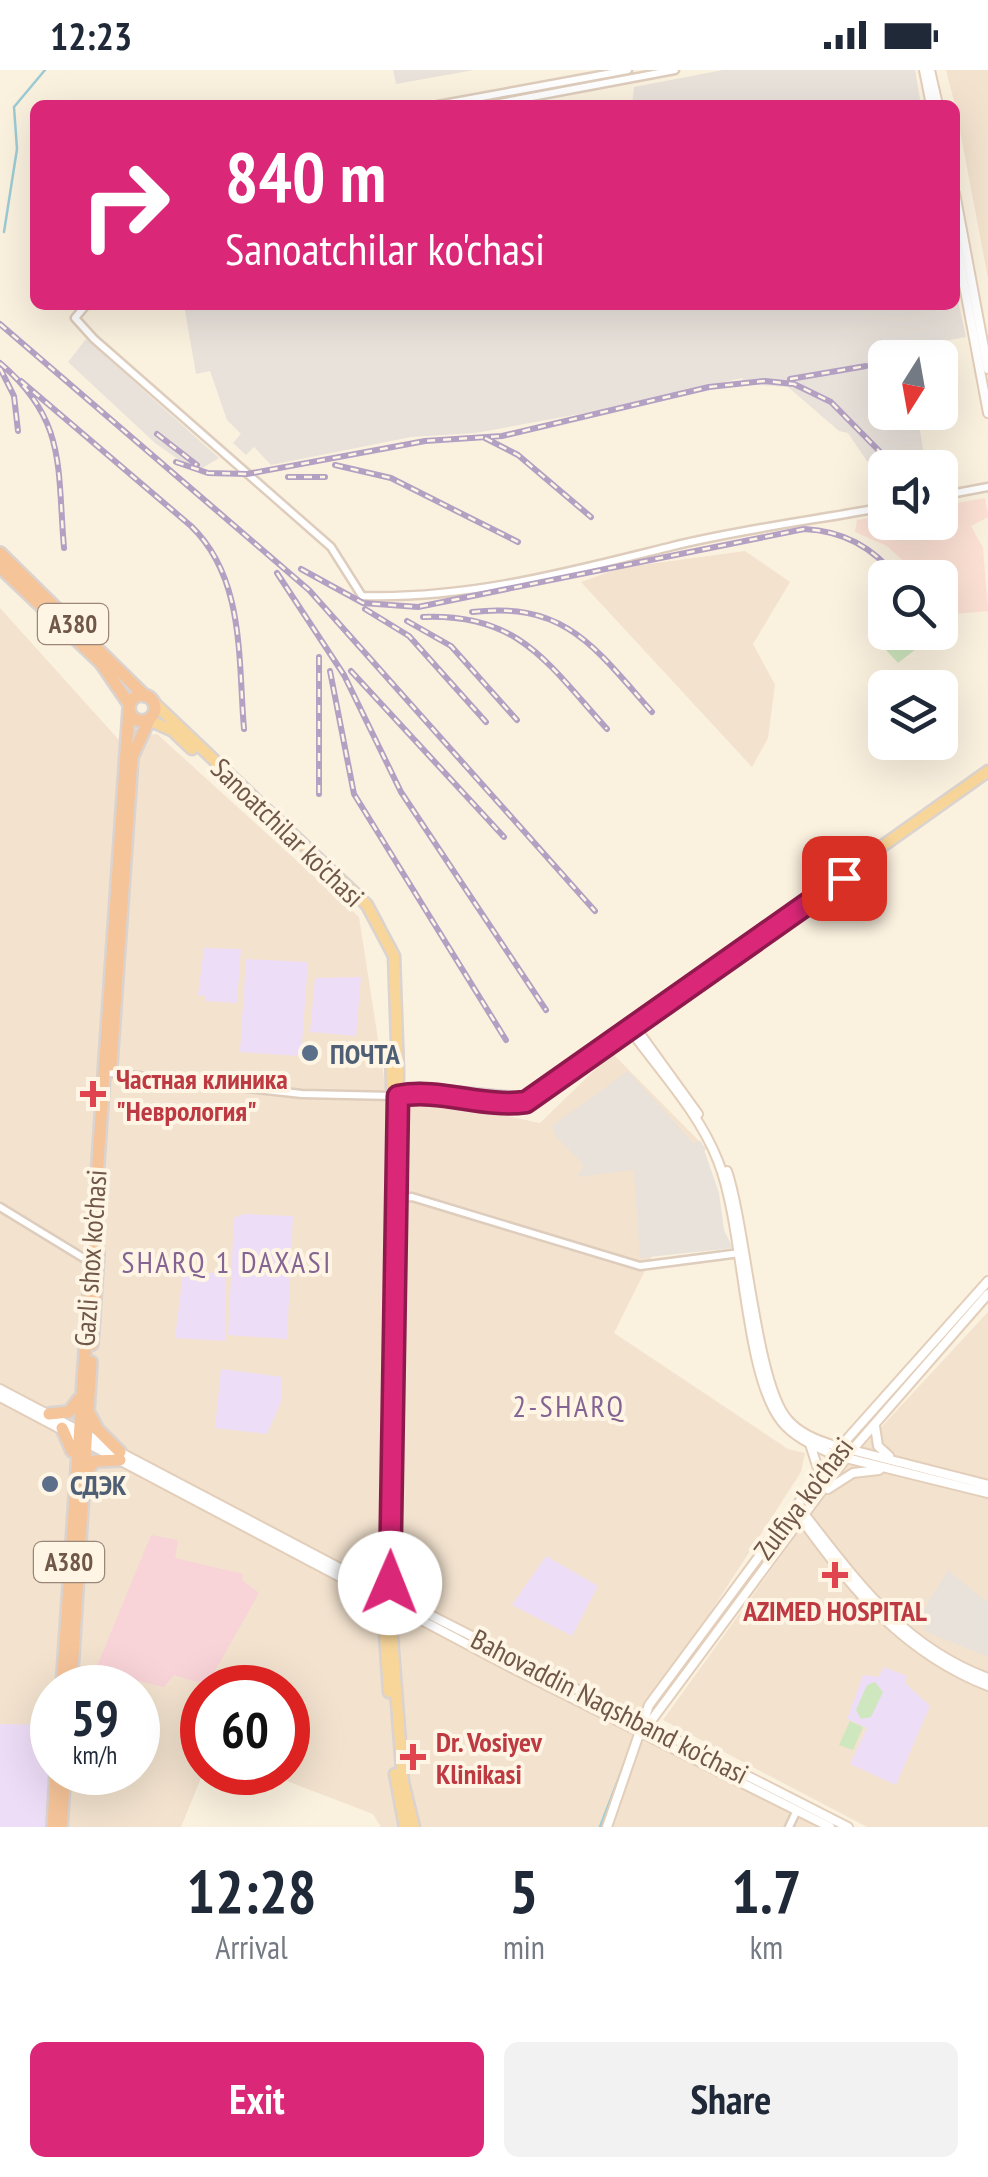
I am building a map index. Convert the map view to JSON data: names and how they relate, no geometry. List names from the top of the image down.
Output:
{
  "streets": {
    "highway": ["A380", "Gazli shox ko'chasi"],
    "main road": ["Sanoatchilar ko'chasi", "Zulfiya ko'chasi", "Bahovaddin Naqshband ko'chasi"]
  },
  "crossings": [
    ["A380", "Sanoatchilar ko'chasi"],
    ["A380", "Gazli shox ko'chasi"],
    ["Sanoatchilar ko'chasi", "Gazli shox ko'chasi"],
    ["Gazli shox ko'chasi", "Bahovaddin Naqshband ko'chasi"],
    ["Zulfiya ko'chasi", "Bahovaddin Naqshband ko'chasi"]
  ],
  "districts": ["SHARQ 1 DAXASI", "2-SHARQ"],
  "places": {
    "other": ["ПОЧТА", "СДЭК"],
    "health": ["Частная клиника \"Неврология\"", "AZIMED HOSPITAL", "Dr. Vosiyev Klinikasi"]
  },
  "north": "bottom",
  "page": {
    "status": "12:23",
    "turn": ["840 m", "Sanoatchilar ko'chasi"],
    "speed": "59 km/h",
    "limit": "60",
    "eta": [
      "12:28",
      "Arrival",
      "5",
      "min",
      "1.7",
      "km"
    ],
    "buttons": ["Exit", "Share"]
  }
}
